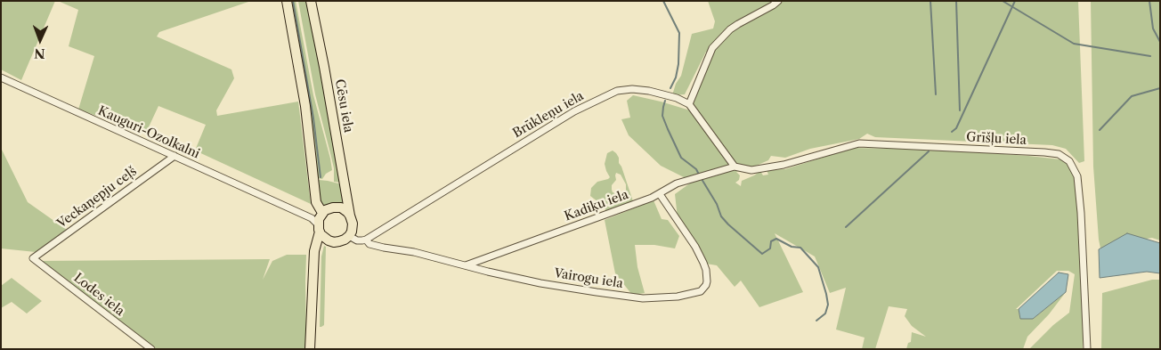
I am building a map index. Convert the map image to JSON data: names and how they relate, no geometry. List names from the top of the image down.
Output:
{
  "streets": {
    "main road": ["Cēsu iela"],
    "street": [
      "Brūkleņu iela",
      "Kauguri-Ozolkalni",
      "Grīšļu iela",
      "Veckaņepju ceļš",
      "Kadiķu iela",
      "Vairogu iela",
      "Lodes iela"
    ]
  },
  "crossings": [
    ["Cēsu iela", "Kauguri-Ozolkalni"],
    ["Brūkleņu iela", "Vairogu iela"],
    ["Kauguri-Ozolkalni", "Veckaņepju ceļš"],
    ["Grīšļu iela", "Kadiķu iela"],
    ["Veckaņepju ceļš", "Lodes iela"],
    ["Kadiķu iela", "Vairogu iela"]
  ],
  "north": "bottom"
}
